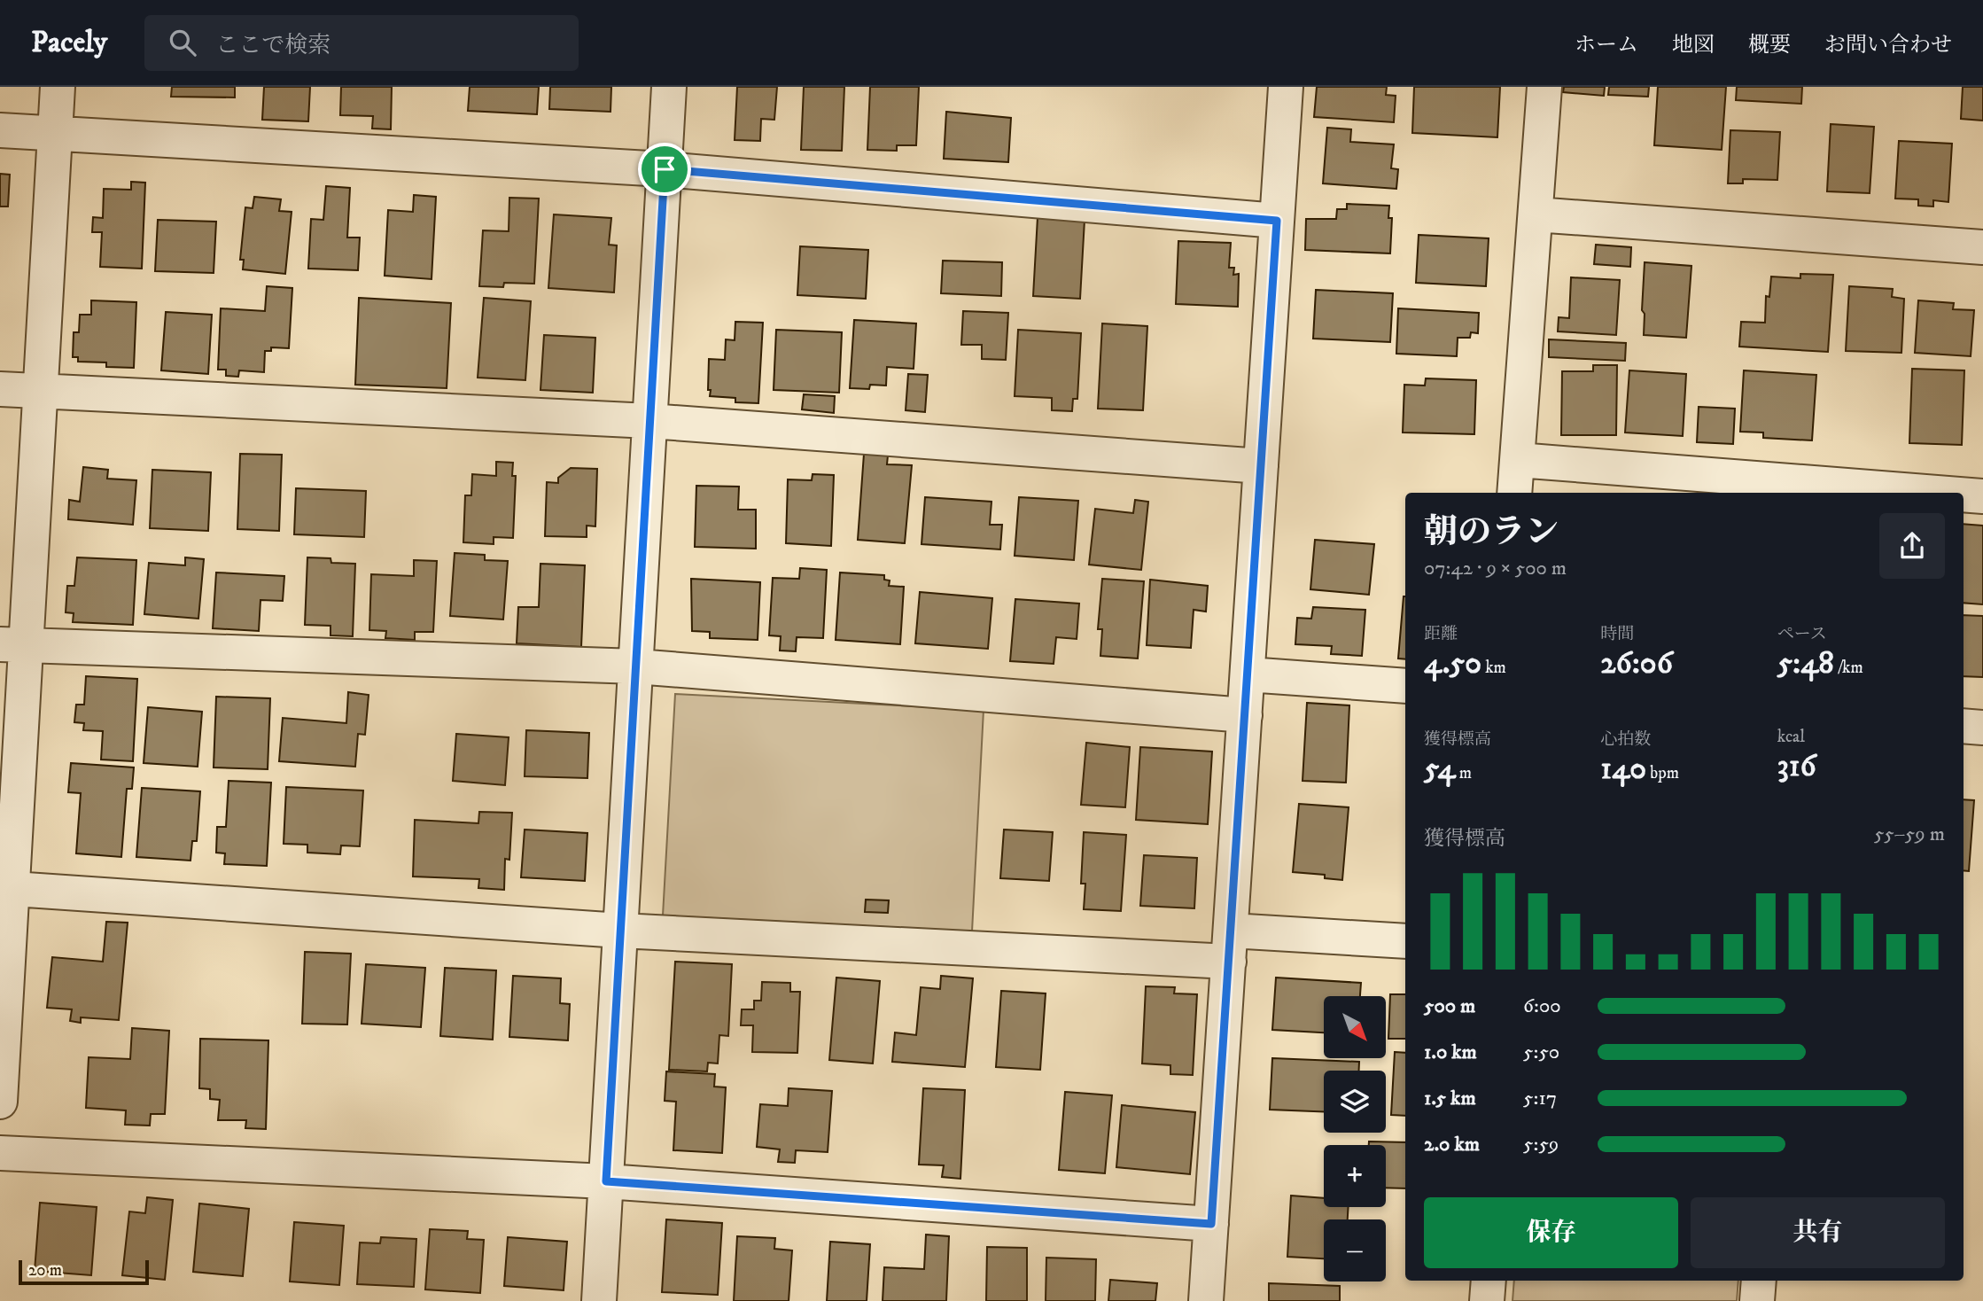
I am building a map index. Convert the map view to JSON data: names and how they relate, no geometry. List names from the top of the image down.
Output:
{
  "scale_bar": "20 m",
  "north": "bottom right",
  "page": {
    "header": "Pacely",
    "search": "ここで検索",
    "nav": [
      "ホーム",
      "地図",
      "概要",
      "お問い合わせ"
    ],
    "heading": ["朝のラン", "07:42 · 9 × 500 m"],
    "stats": [
      ["距離", "4.50 km"],
      ["時間", "26:06"],
      ["ペース", "5:48 /km"],
      ["獲得標高", "54 m"],
      ["心拍数", "140 bpm"],
      ["kcal", "316"]
    ],
    "chart": ["獲得標高", "55–59 m"],
    "list": [
      {
        "name": "500 m",
        "note": "6:00"
      },
      {
        "name": "1.0 km",
        "note": "5:50"
      },
      {
        "name": "1.5 km",
        "note": "5:17"
      },
      {
        "name": "2.0 km",
        "note": "5:59"
      }
    ],
    "map_buttons": ["+", "−"],
    "buttons": ["保存", "共有"],
    "scale": "20 m"
  }
}
